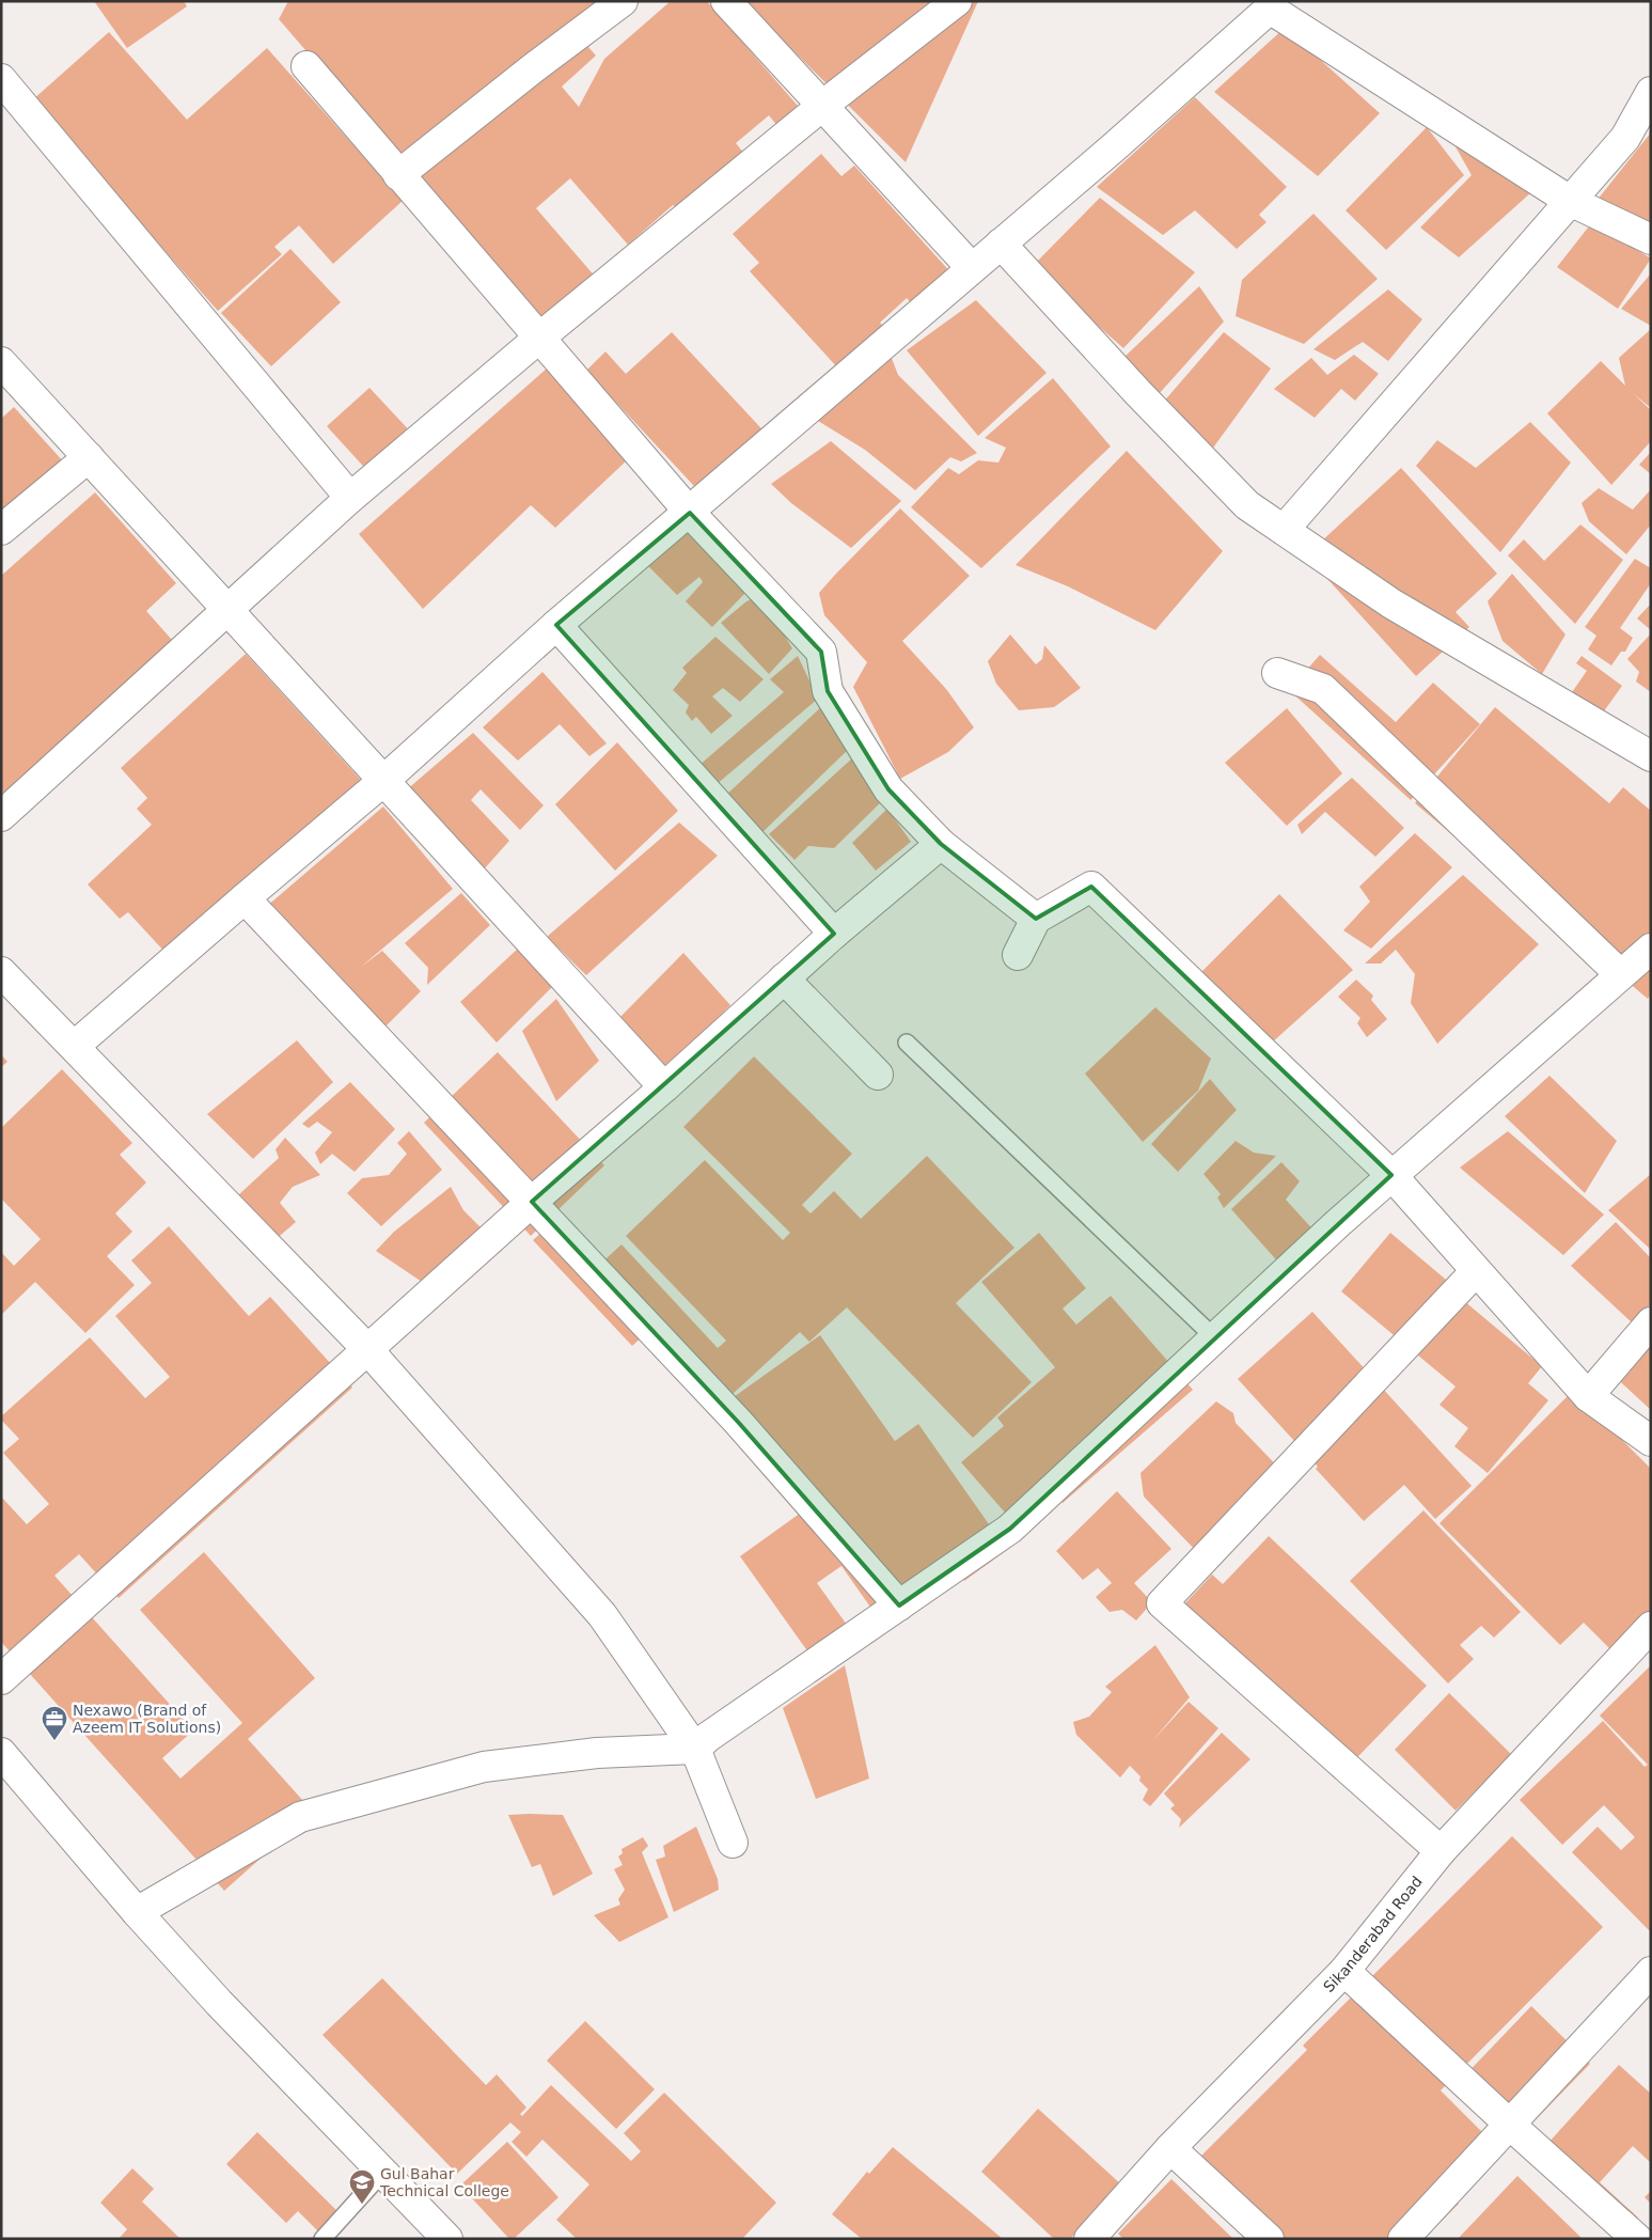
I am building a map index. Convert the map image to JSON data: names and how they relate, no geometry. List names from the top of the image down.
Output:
{
  "streets": {
    "street": ["Sikanderabad Road"]
  },
  "places": {
    "office": ["Nexawo (Brand of Azeem IT Solutions)"],
    "school or university": ["Gul Bahar Technical College"]
  }
}
